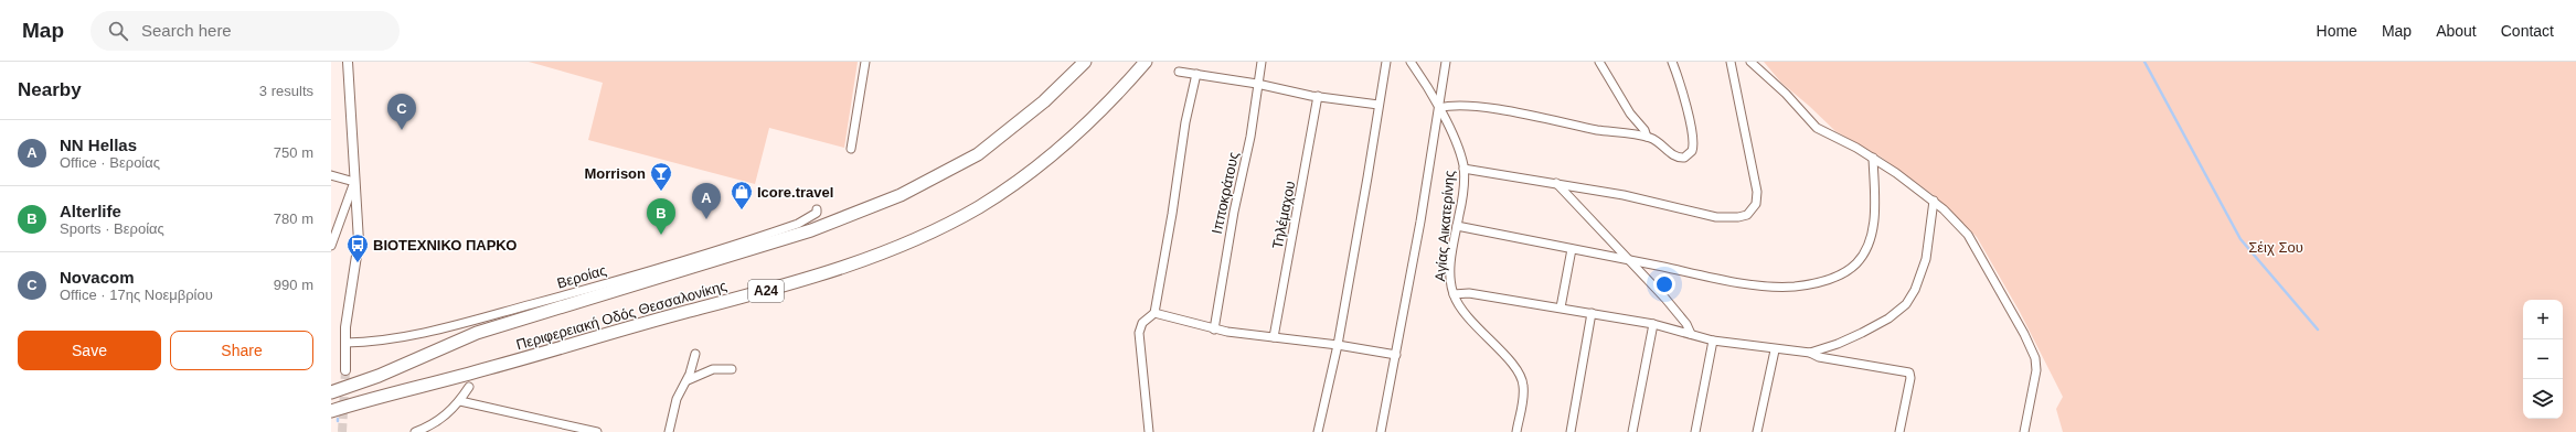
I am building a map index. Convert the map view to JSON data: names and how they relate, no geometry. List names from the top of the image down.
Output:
{
  "streets": {
    "highway": ["Α24", "Περιφερειακή Οδός Θεσσαλονίκης"],
    "street": [
      "Ιπποκράτους",
      "Τηλέμαχου",
      "Αγίας Αικατερίνης",
      "Βεροίας"
    ]
  },
  "parks": ["Σέιχ Σου"],
  "places": {
    "bar": ["Morrison"],
    "shop": ["Icore.travel"],
    "bus stop": ["ΒΙΟΤΕΧΝΙΚΟ ΠΑΡΚΟ"]
  },
  "page": {
    "header": "Map",
    "search": "Search here",
    "nav": [
      "Home",
      "Map",
      "About",
      "Contact"
    ],
    "heading": ["Nearby", "3 results"],
    "pins": ["C", "A", "B"],
    "list": [
      {
        "mark": "A",
        "name": "NN Hellas",
        "note": "Office · Βεροίας",
        "value": "750 m"
      },
      {
        "mark": "B",
        "name": "Alterlife",
        "note": "Sports · Βεροίας",
        "value": "780 m"
      },
      {
        "mark": "C",
        "name": "Novacom",
        "note": "Office · 17ης Νοεμβρίου",
        "value": "990 m"
      }
    ],
    "map_buttons": ["+", "−"],
    "buttons": ["Save", "Share"]
  }
}
